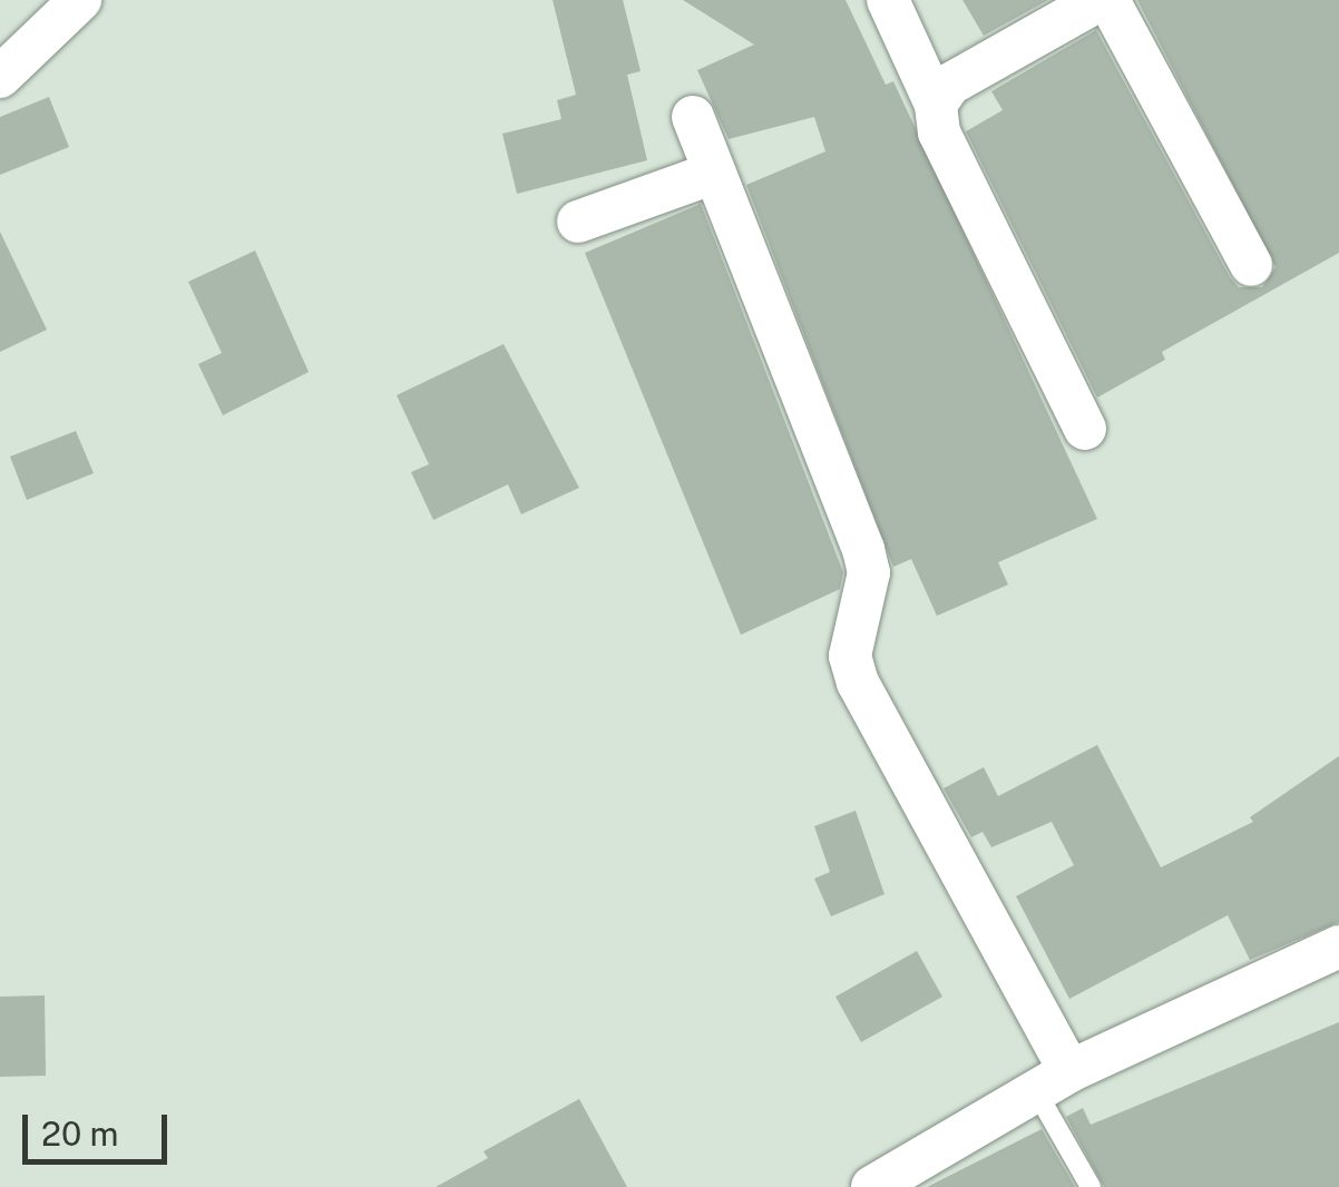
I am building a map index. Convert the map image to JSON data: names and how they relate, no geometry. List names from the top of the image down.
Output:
{
  "scale_bar": "20 m"
}
